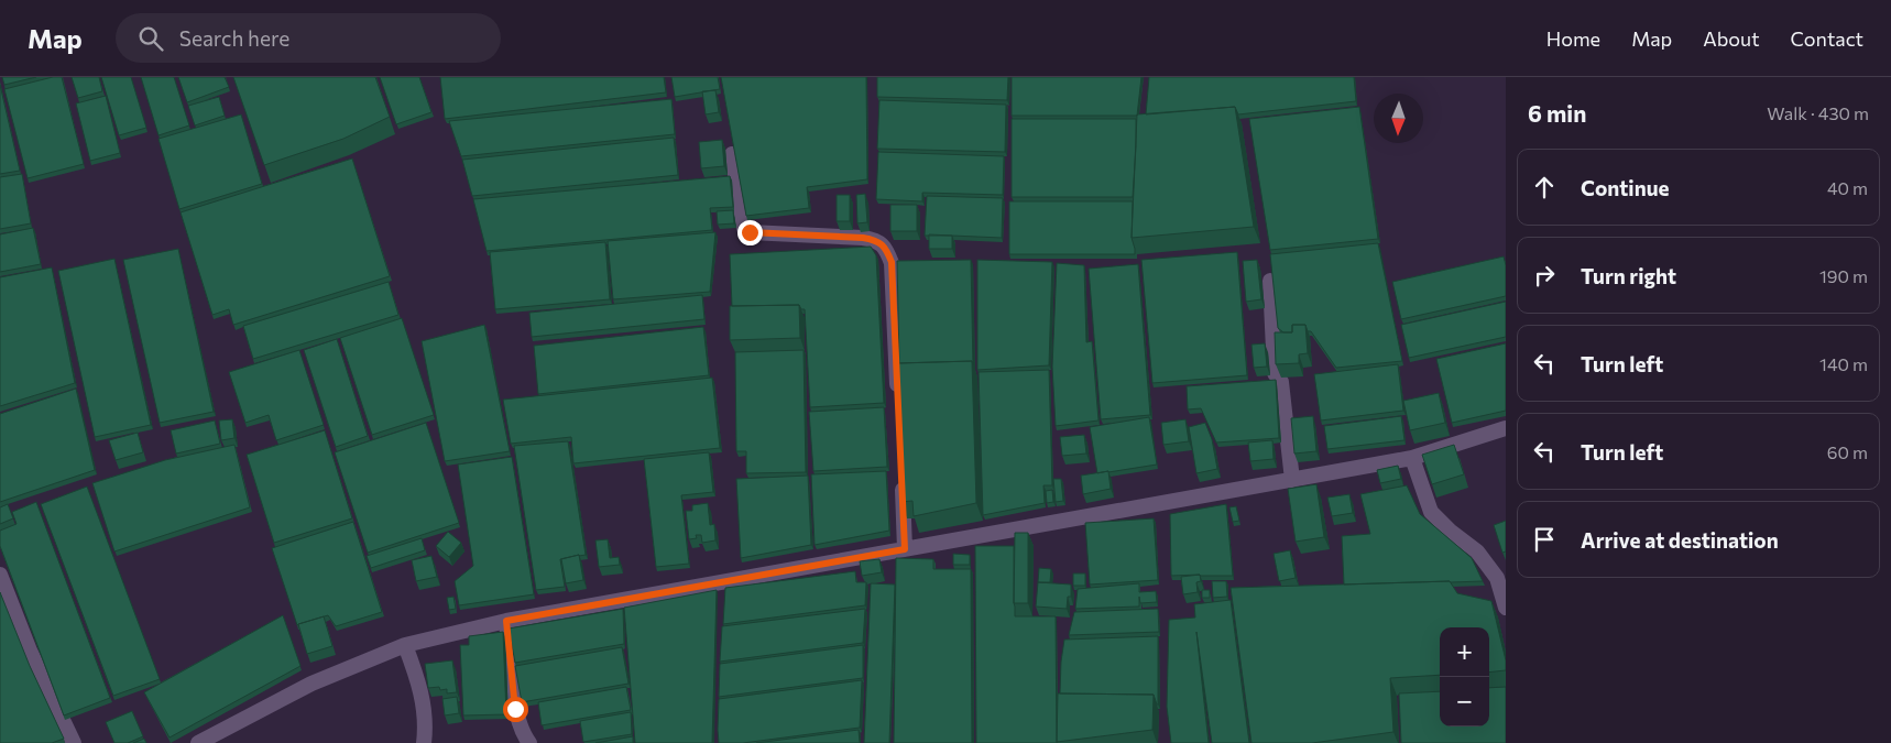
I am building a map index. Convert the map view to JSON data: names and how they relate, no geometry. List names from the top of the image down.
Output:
{
  "north": "bottom",
  "page": {
    "header": "Map",
    "search": "Search here",
    "nav": [
      "Home",
      "Map",
      "About",
      "Contact"
    ],
    "heading": ["6 min", "Walk · 430 m"],
    "list": [
      ["Continue", "40 m"],
      ["Turn right", "190 m"],
      ["Turn left", "140 m"],
      ["Turn left", "60 m"],
      "Arrive at destination"
    ],
    "map_buttons": ["+", "−"]
  }
}
